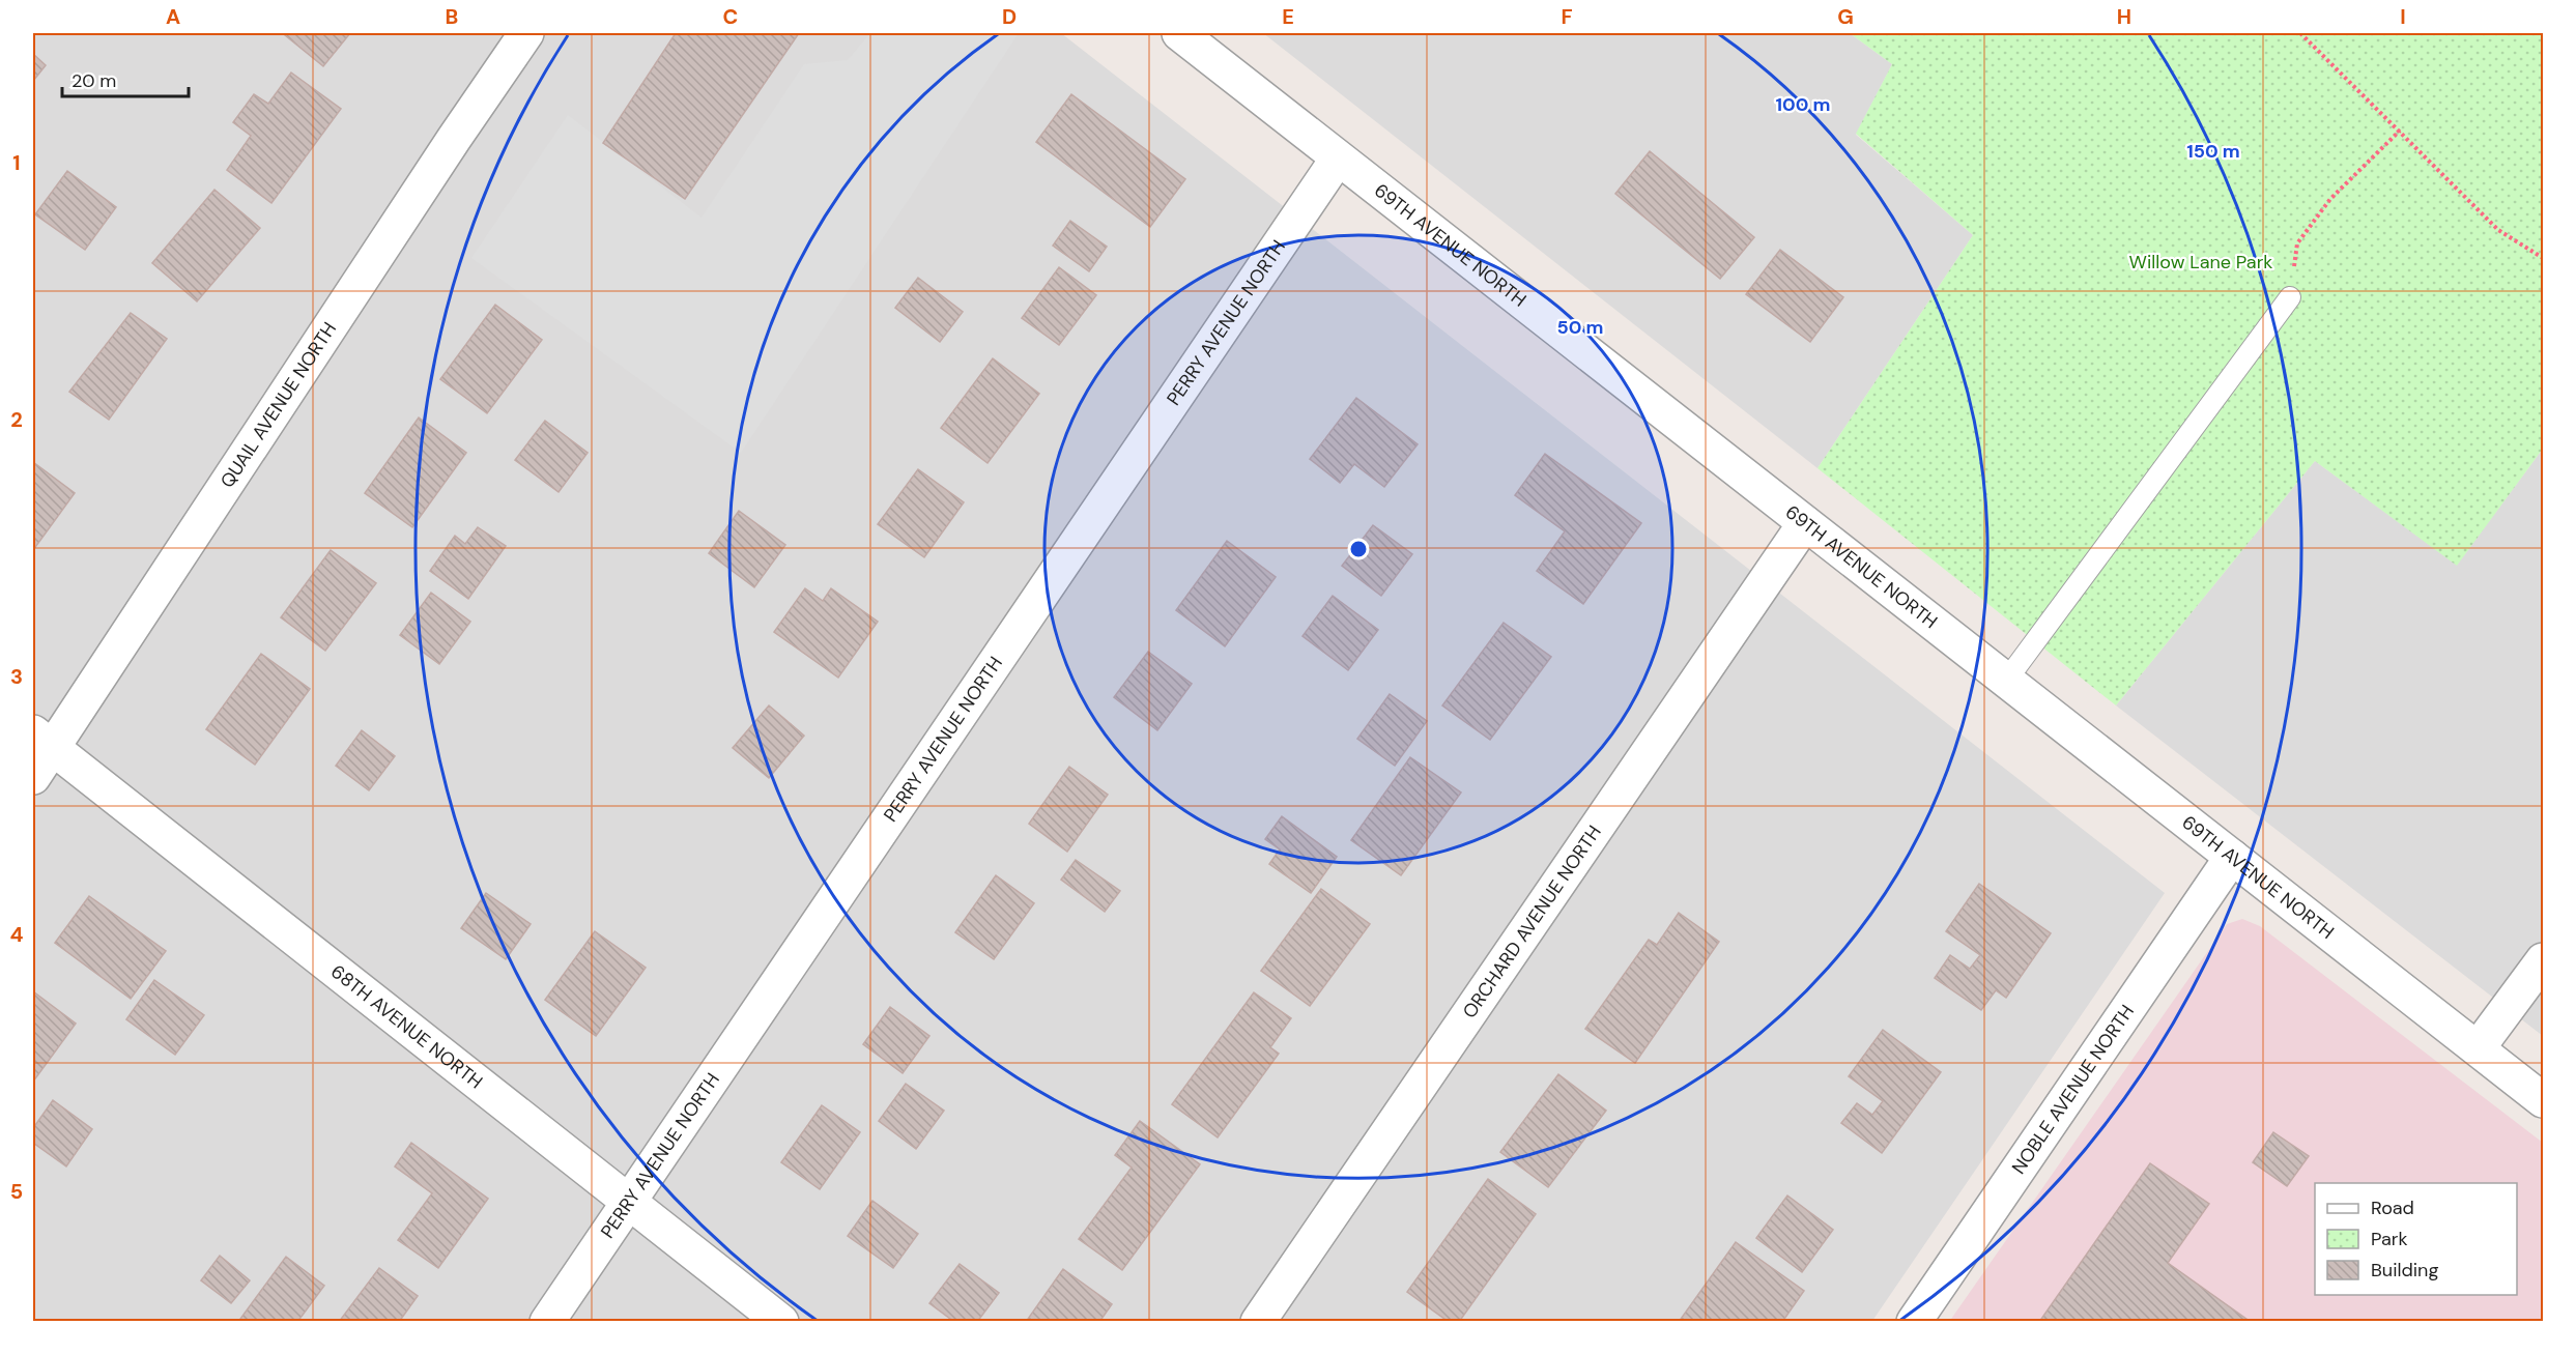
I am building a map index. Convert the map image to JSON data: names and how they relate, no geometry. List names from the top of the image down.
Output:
{
  "streets": {
    "street": [
      "69TH AVENUE NORTH",
      "PERRY AVENUE NORTH",
      "QUAIL AVENUE NORTH",
      "ORCHARD AVENUE NORTH",
      "68TH AVENUE NORTH",
      "NOBLE AVENUE NORTH"
    ]
  },
  "crossings": [
    ["69TH AVENUE NORTH", "PERRY AVENUE NORTH"],
    ["69TH AVENUE NORTH", "ORCHARD AVENUE NORTH"],
    ["69TH AVENUE NORTH", "NOBLE AVENUE NORTH"],
    ["PERRY AVENUE NORTH", "68TH AVENUE NORTH"],
    ["QUAIL AVENUE NORTH", "68TH AVENUE NORTH"]
  ],
  "parks": ["Willow Lane Park"],
  "legend": ["Road", "Park", "Building"],
  "scale_bar": "20 m",
  "grid": {
    "columns": [
      "A",
      "B",
      "C",
      "D",
      "E",
      "F",
      "G",
      "H",
      "I"
    ],
    "rows": [
      "1",
      "2",
      "3",
      "4",
      "5"
    ]
  },
  "rings": ["100 m", "150 m", "50 m"]
}
